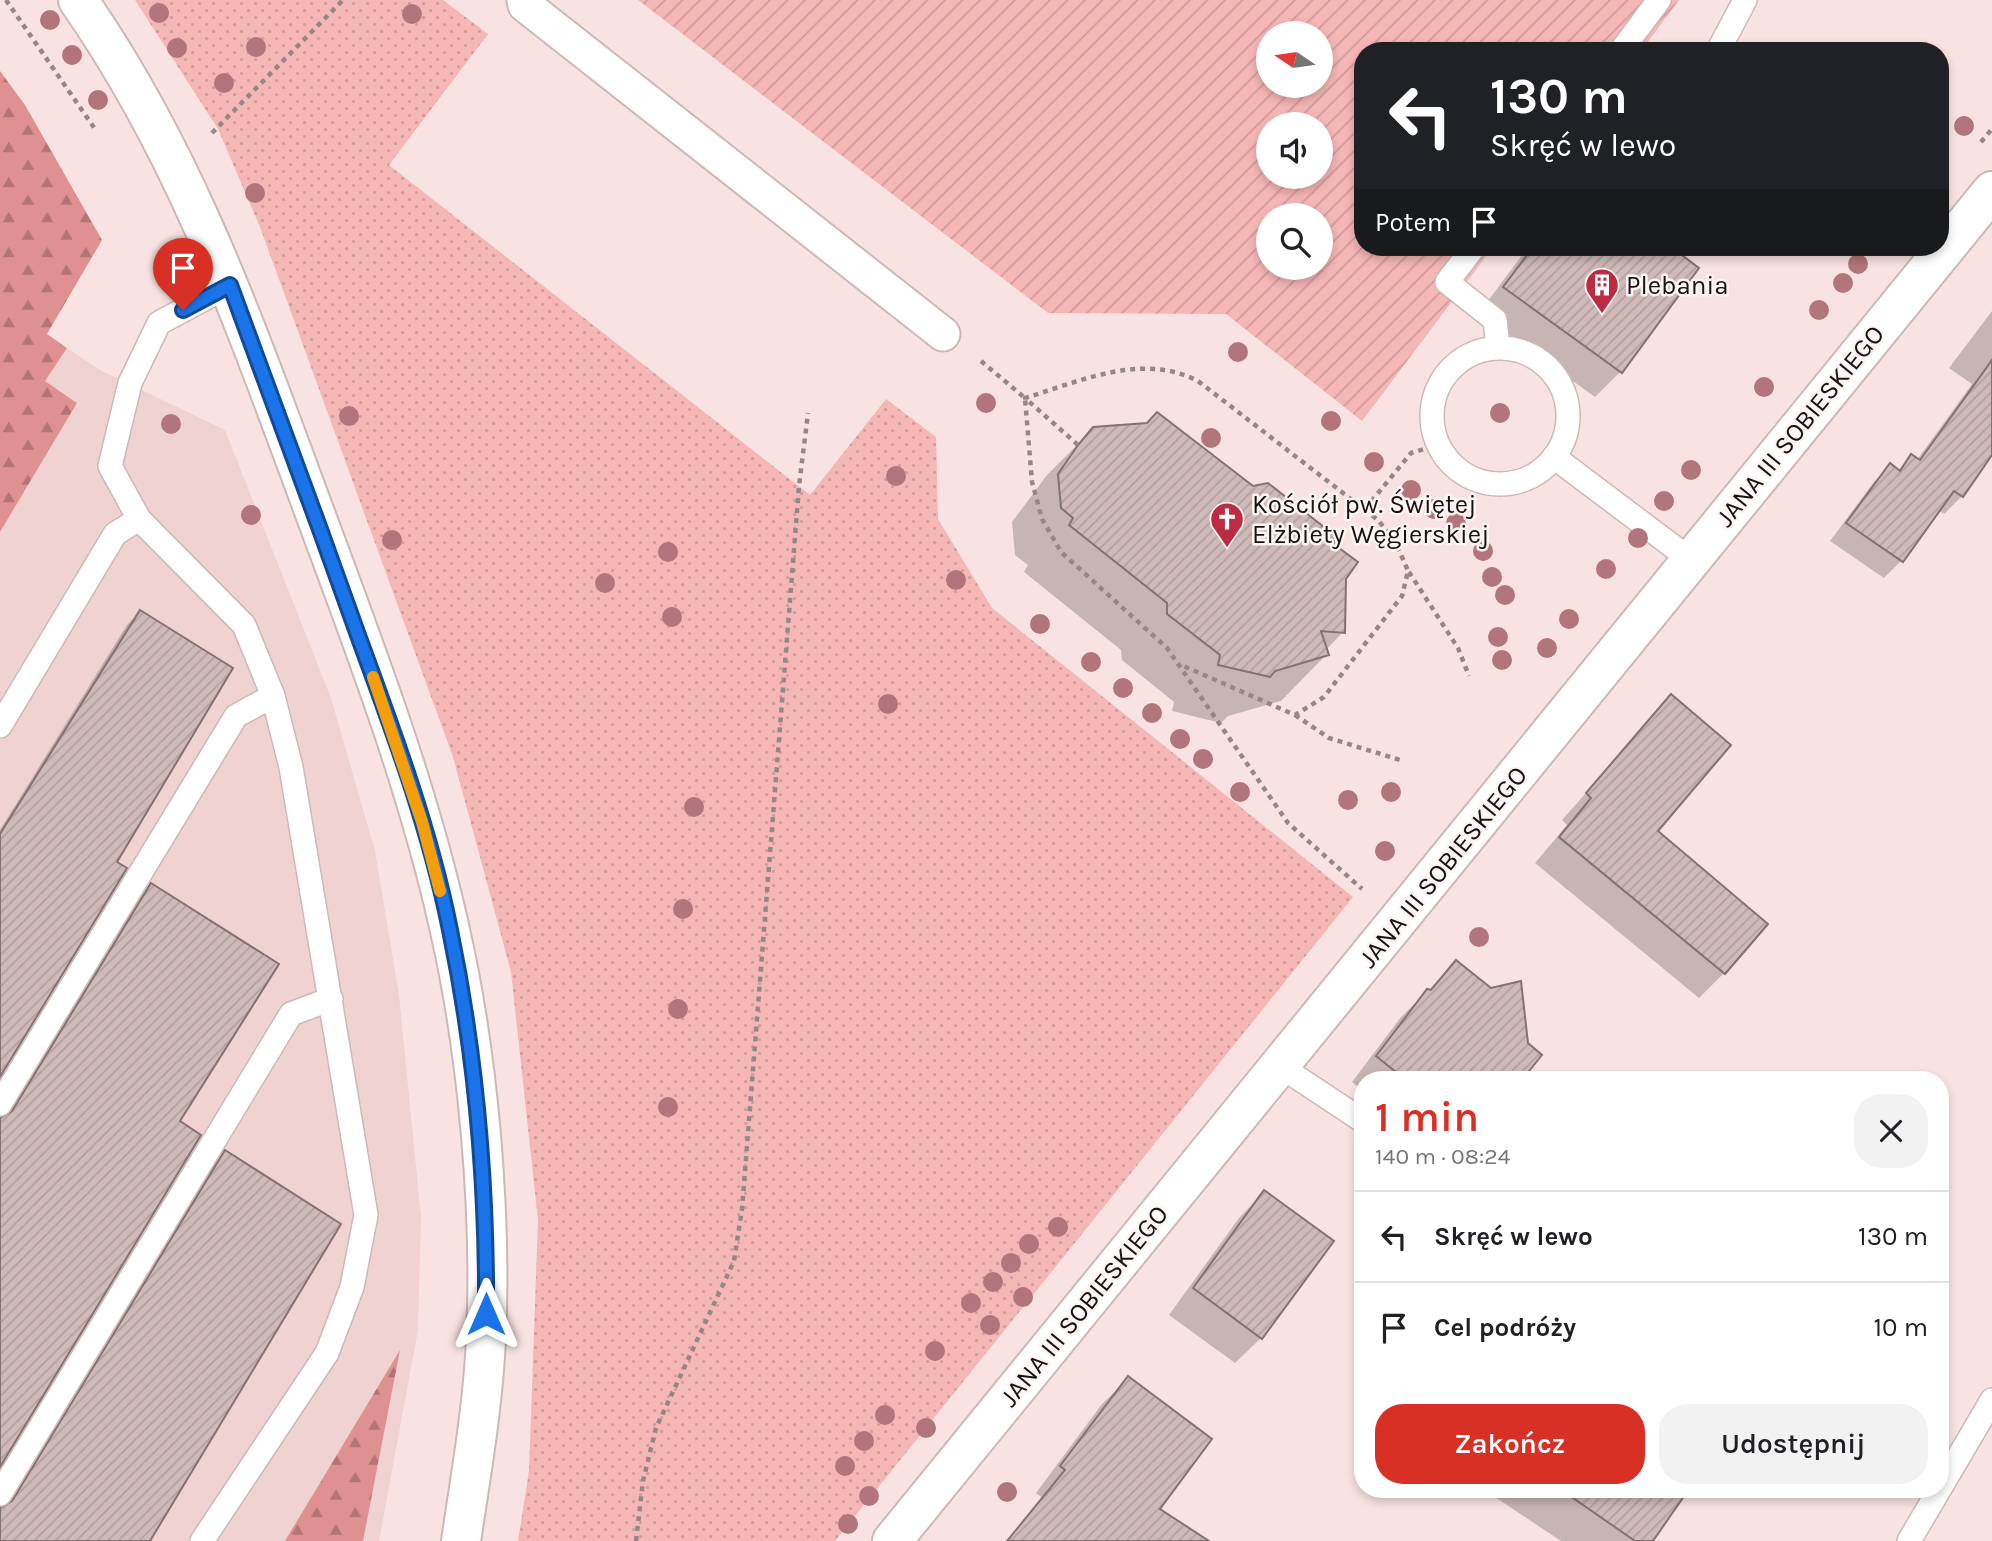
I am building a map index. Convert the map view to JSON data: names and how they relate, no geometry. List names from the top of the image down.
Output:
{
  "streets": {
    "street": ["JANA III SOBIESKIEGO"]
  },
  "places": {
    "building": ["Plebania"],
    "church": ["Kościół pw. Świętej Elżbiety Węgierskiej"]
  },
  "north": "left",
  "page": {
    "turn": ["130 m", "Skręć w lewo"],
    "then": "Potem",
    "heading": ["1 min", "140 m · 08:24"],
    "list": [
      {
        "name": "Skręć w lewo",
        "value": "130 m"
      },
      {
        "name": "Cel podróży",
        "value": "10 m"
      }
    ],
    "buttons": ["Zakończ", "Udostępnij"]
  }
}
